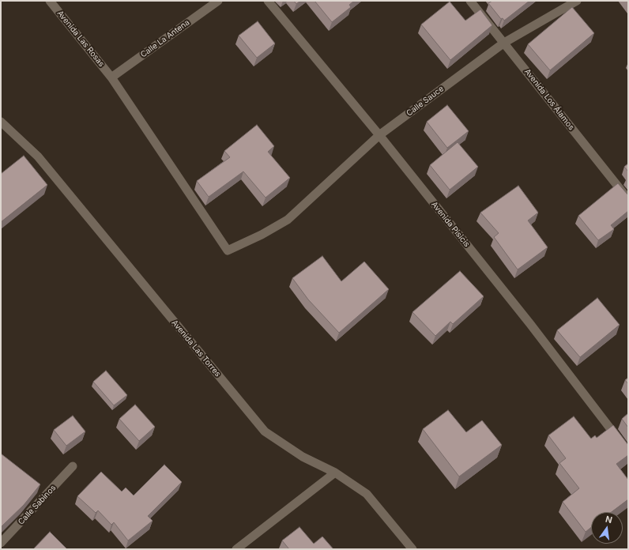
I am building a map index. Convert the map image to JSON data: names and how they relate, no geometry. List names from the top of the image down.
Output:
{
  "streets": {
    "street": [
      "Avenida Las Rosas",
      "Calle La Antena",
      "Avenida Los Álamos",
      "Calle Sauce",
      "Avenida Pisicis",
      "Avenida Las Torres",
      "Calle Sabinos"
    ]
  },
  "crossings": [
    ["Avenida Las Rosas", "Calle La Antena"],
    ["Avenida Las Rosas", "Calle Sauce"],
    ["Avenida Los Álamos", "Calle Sauce"],
    ["Calle Sauce", "Avenida Pisicis"]
  ],
  "north": "top"
}
